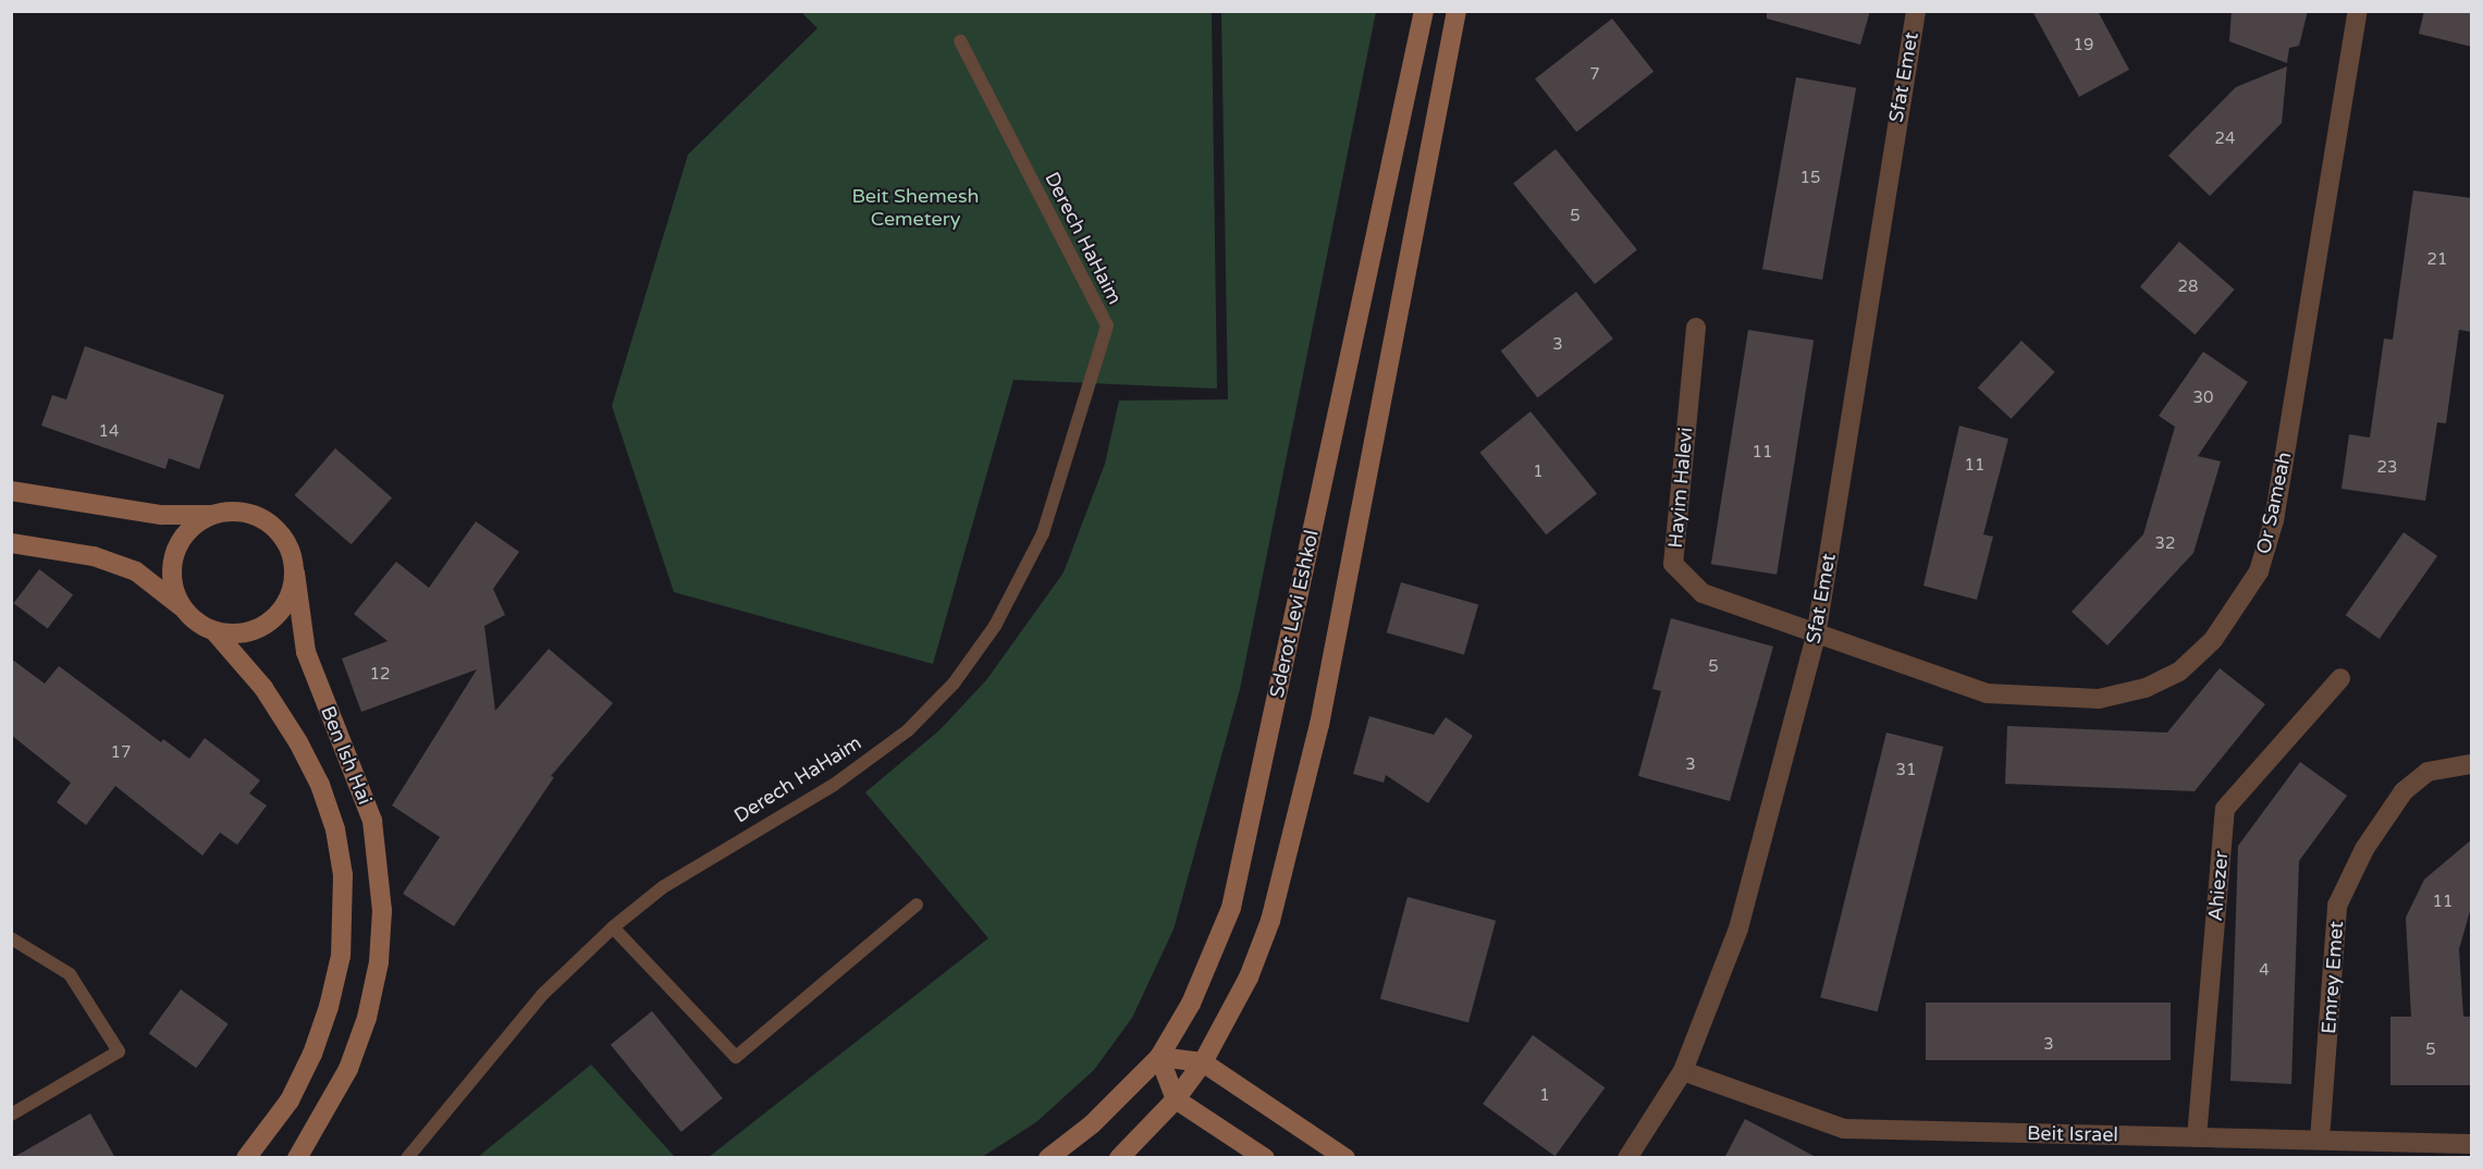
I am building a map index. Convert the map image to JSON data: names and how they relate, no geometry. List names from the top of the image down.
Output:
{
  "streets": {
    "main road": ["Sderot Levi Eshkol", "Ben Ish Hai"],
    "street": [
      "Sfat Emet",
      "Hayim Halevi",
      "Or Sameah",
      "Ahiezer",
      "Emrey Emet",
      "Beit Israel"
    ],
    "lane": ["Derech HaHaim"]
  },
  "crossings": [
    ["Sfat Emet", "Hayim Halevi"],
    ["Sfat Emet", "Or Sameah"],
    ["Sfat Emet", "Beit Israel"],
    ["Hayim Halevi", "Or Sameah"],
    ["Ahiezer", "Beit Israel"],
    ["Emrey Emet", "Beit Israel"]
  ],
  "parks": ["Beit Shemesh Cemetery"],
  "house_numbers": [
    "19",
    "7",
    "24",
    "15",
    "5",
    "21",
    "28",
    "3",
    "30",
    "14",
    "11",
    "11",
    "23",
    "1",
    "32",
    "5",
    "12",
    "17",
    "3",
    "31",
    "11",
    "4",
    "3",
    "5",
    "1"
  ]
}
